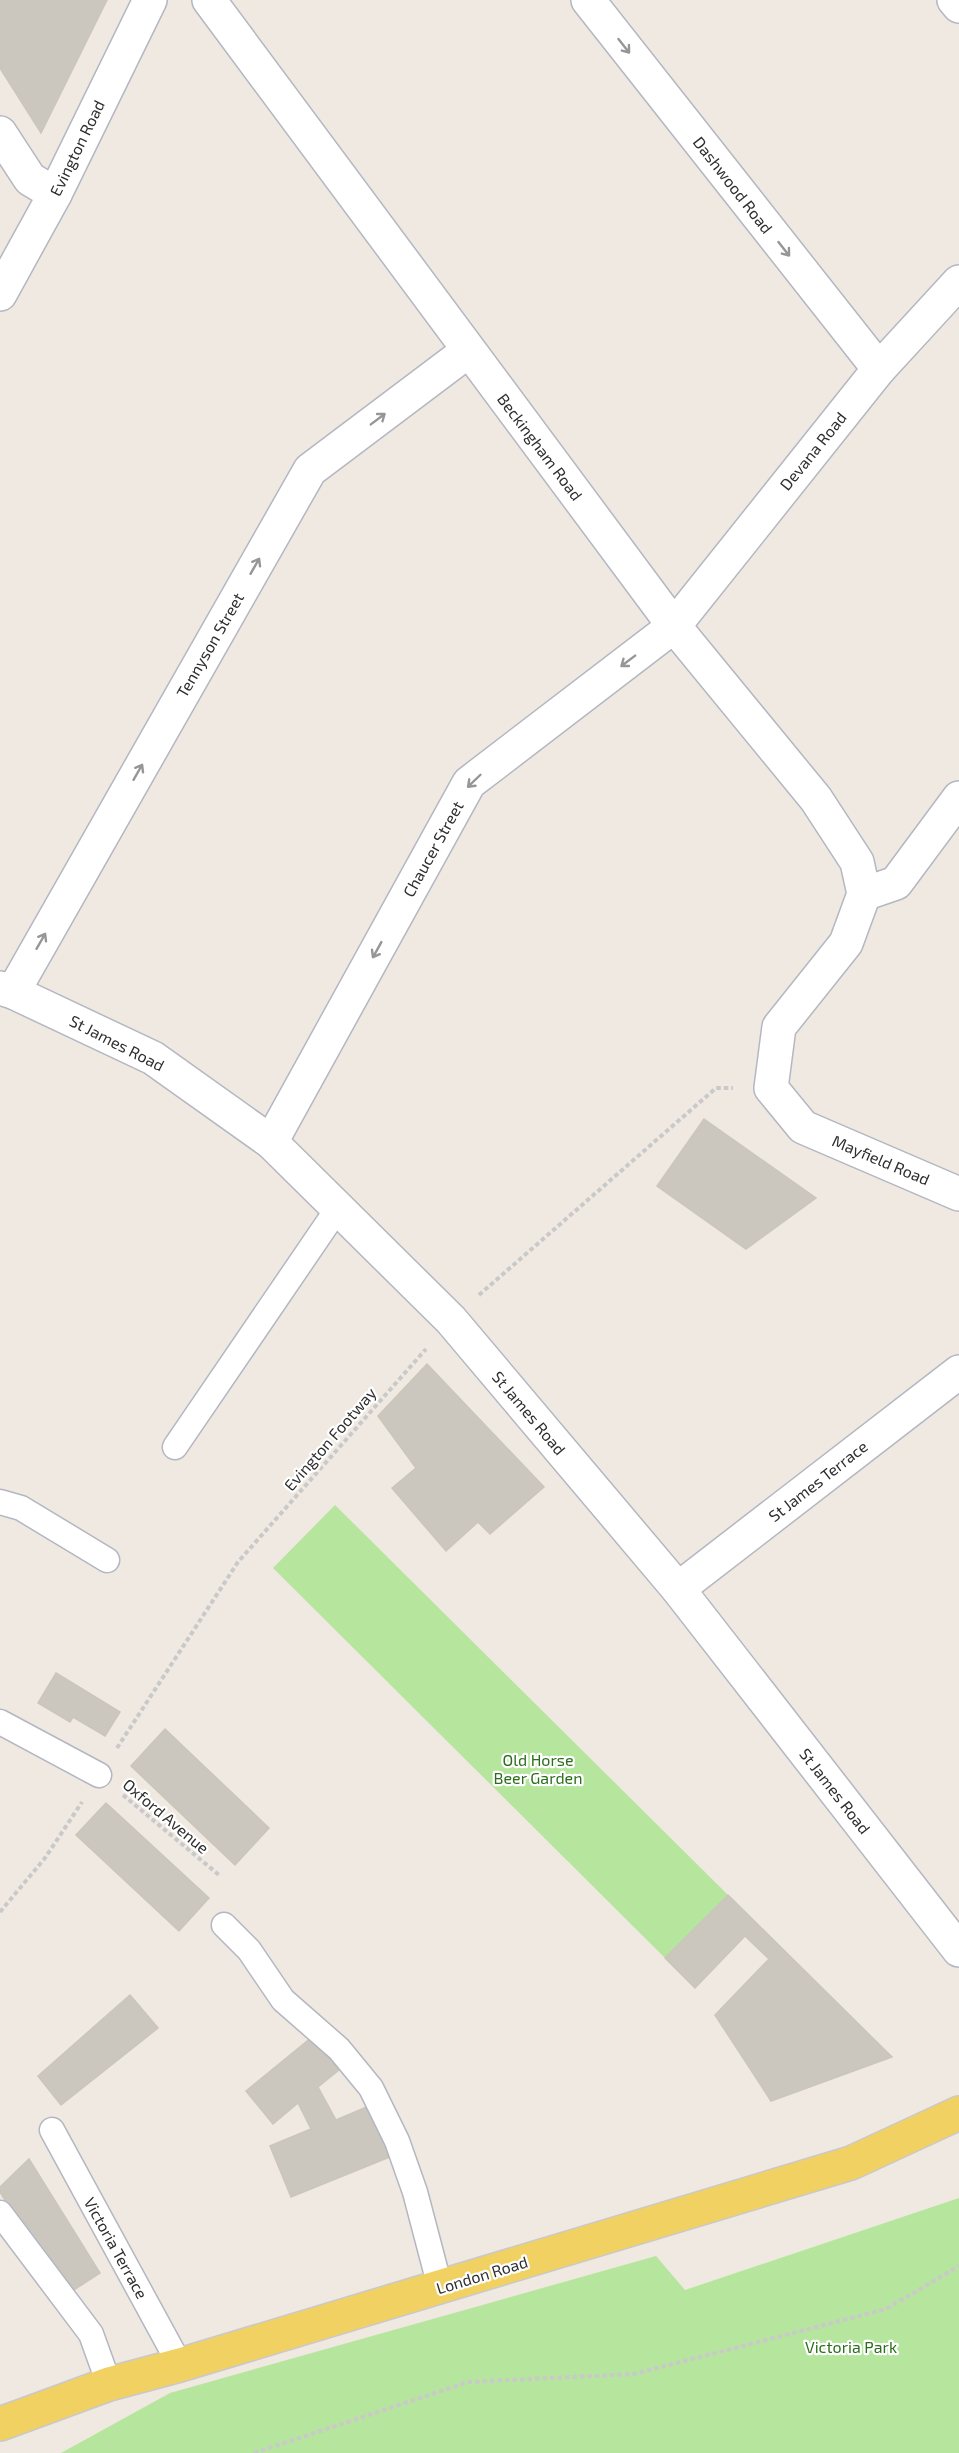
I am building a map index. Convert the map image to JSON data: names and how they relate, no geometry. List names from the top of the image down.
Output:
{
  "streets": {
    "main road": ["London Road"],
    "street": [
      "Evington Road",
      "Dashwood Road",
      "Beckingham Road",
      "Devana Road",
      "Tennyson Street",
      "Chaucer Street",
      "St James Road",
      "Mayfield Road",
      "St James Terrace"
    ],
    "lane": ["Victoria Terrace"],
    "path": ["Evington Footway", "Oxford Avenue"]
  },
  "crossings": [
    ["Dashwood Road", "Devana Road"],
    ["Beckingham Road", "Devana Road"],
    ["Beckingham Road", "Tennyson Street"],
    ["Beckingham Road", "Chaucer Street"],
    ["Devana Road", "Chaucer Street"],
    ["Tennyson Street", "St James Road"],
    ["Chaucer Street", "St James Road"],
    ["St James Road", "Evington Footway"],
    ["St James Road", "St James Terrace"],
    ["Mayfield Road", "Evington Footway"],
    ["Evington Footway", "Oxford Avenue"],
    ["Victoria Terrace", "London Road"]
  ],
  "one_way": ["Dashwood Road", "Tennyson Street", "Chaucer Street"],
  "parks": ["Old Horse Beer Garden", "Victoria Park"]
}
